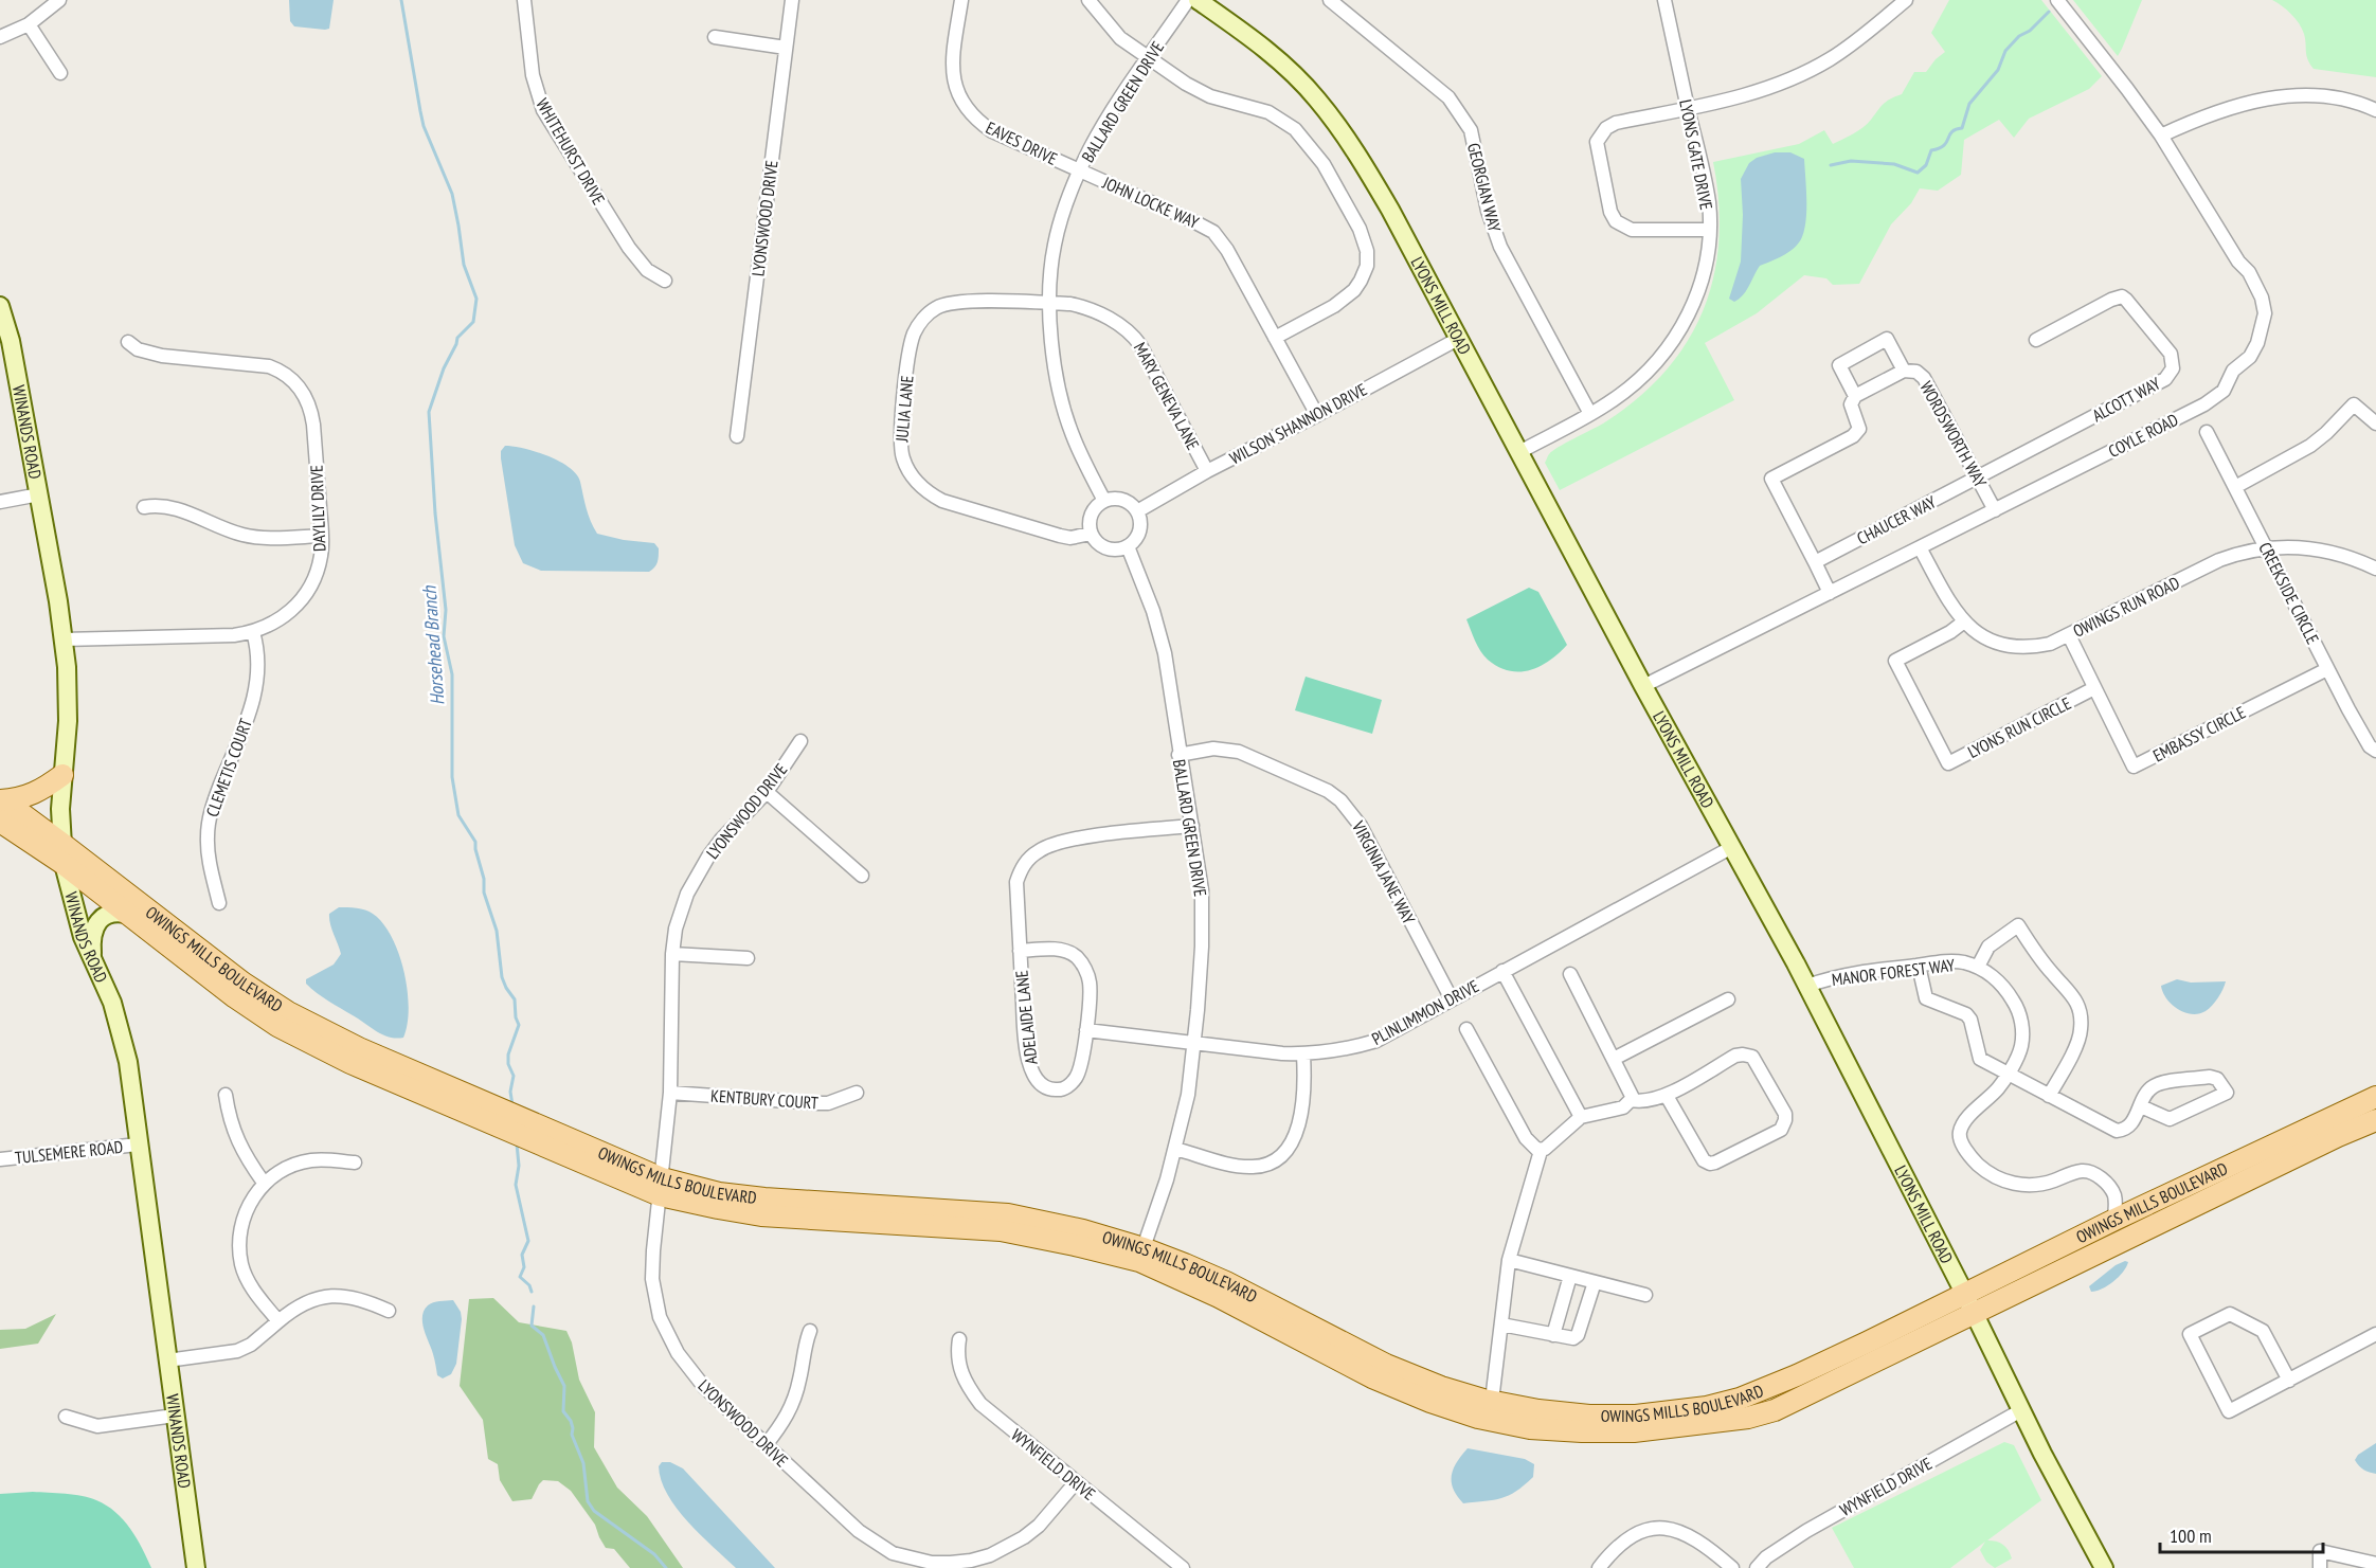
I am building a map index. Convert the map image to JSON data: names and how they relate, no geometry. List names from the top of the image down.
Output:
{
  "streets": {
    "main road": ["LYONS MILL ROAD", "WINANDS ROAD", "OWINGS MILLS BOULEVARD"],
    "street": [
      "BALLARD GREEN DRIVE",
      "EAVES DRIVE",
      "WHITEHURST DRIVE",
      "LYONS GATE DRIVE",
      "GEORGIAN WAY",
      "JOHN LOCKE WAY",
      "LYONSWOOD DRIVE",
      "MARY GENEVA LANE",
      "ALCOTT WAY",
      "JULIA LANE",
      "WILSON SHANNON DRIVE",
      "WORDSWORTH WAY",
      "COYLE ROAD",
      "DAYLILY DRIVE",
      "CHAUCER WAY",
      "CREEKSIDE CIRCLE",
      "OWINGS RUN ROAD",
      "LYONS RUN CIRCLE",
      "EMBASSY CIRCLE",
      "CLEMETIS COURT",
      "VIRGINIA JANE WAY",
      "MANOR FOREST WAY",
      "PLINLIMMON DRIVE",
      "ADELAIDE LANE",
      "KENTBURY COURT",
      "TULSEMERE ROAD",
      "WYNFIELD DRIVE"
    ]
  },
  "crossings": [
    ["BALLARD GREEN DRIVE", "EAVES DRIVE"],
    ["BALLARD GREEN DRIVE", "JOHN LOCKE WAY"],
    ["BALLARD GREEN DRIVE", "MARY GENEVA LANE"],
    ["BALLARD GREEN DRIVE", "JULIA LANE"],
    ["BALLARD GREEN DRIVE", "WILSON SHANNON DRIVE"],
    ["BALLARD GREEN DRIVE", "VIRGINIA JANE WAY"],
    ["BALLARD GREEN DRIVE", "OWINGS MILLS BOULEVARD"],
    ["BALLARD GREEN DRIVE", "PLINLIMMON DRIVE"],
    ["BALLARD GREEN DRIVE", "ADELAIDE LANE"],
    ["EAVES DRIVE", "JOHN LOCKE WAY"],
    ["LYONS GATE DRIVE", "GEORGIAN WAY"],
    ["LYONS GATE DRIVE", "LYONS MILL ROAD"],
    ["JOHN LOCKE WAY", "WILSON SHANNON DRIVE"],
    ["LYONSWOOD DRIVE", "OWINGS MILLS BOULEVARD"],
    ["LYONSWOOD DRIVE", "KENTBURY COURT"],
    ["LYONSWOOD DRIVE", "WYNFIELD DRIVE"],
    ["LYONS MILL ROAD", "WILSON SHANNON DRIVE"],
    ["LYONS MILL ROAD", "COYLE ROAD"],
    ["LYONS MILL ROAD", "OWINGS MILLS BOULEVARD"],
    ["LYONS MILL ROAD", "MANOR FOREST WAY"],
    ["LYONS MILL ROAD", "PLINLIMMON DRIVE"],
    ["LYONS MILL ROAD", "WYNFIELD DRIVE"],
    ["MARY GENEVA LANE", "JULIA LANE"],
    ["MARY GENEVA LANE", "WILSON SHANNON DRIVE"],
    ["ALCOTT WAY", "WORDSWORTH WAY"],
    ["ALCOTT WAY", "CHAUCER WAY"],
    ["JULIA LANE", "WILSON SHANNON DRIVE"],
    ["WINANDS ROAD", "DAYLILY DRIVE"],
    ["WINANDS ROAD", "OWINGS MILLS BOULEVARD"],
    ["WINANDS ROAD", "TULSEMERE ROAD"],
    ["WORDSWORTH WAY", "COYLE ROAD"],
    ["WORDSWORTH WAY", "CHAUCER WAY"],
    ["COYLE ROAD", "OWINGS RUN ROAD"],
    ["DAYLILY DRIVE", "CLEMETIS COURT"],
    ["CREEKSIDE CIRCLE", "OWINGS RUN ROAD"],
    ["CREEKSIDE CIRCLE", "EMBASSY CIRCLE"],
    ["OWINGS RUN ROAD", "LYONS RUN CIRCLE"],
    ["OWINGS RUN ROAD", "EMBASSY CIRCLE"],
    ["LYONS RUN CIRCLE", "EMBASSY CIRCLE"],
    ["VIRGINIA JANE WAY", "PLINLIMMON DRIVE"],
    ["OWINGS MILLS BOULEVARD", "MANOR FOREST WAY"],
    ["PLINLIMMON DRIVE", "ADELAIDE LANE"]
  ],
  "water": ["Horsehead Branch"],
  "scale_bar": "100 m"
}
